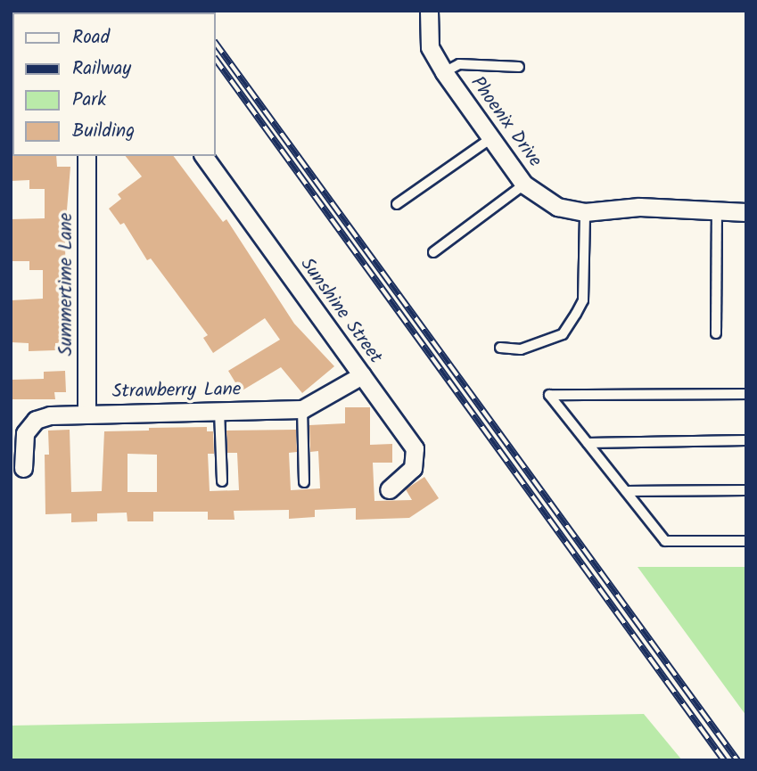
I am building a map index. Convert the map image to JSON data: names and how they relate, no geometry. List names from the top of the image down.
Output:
{
  "streets": {
    "street": [
      "Phoenix Drive",
      "Summertime Lane",
      "Sunshine Street",
      "Strawberry Lane"
    ]
  },
  "crossings": [
    ["Summertime Lane", "Strawberry Lane"],
    ["Sunshine Street", "Strawberry Lane"]
  ],
  "legend": [
    "Road",
    "Railway",
    "Park",
    "Building"
  ]
}
